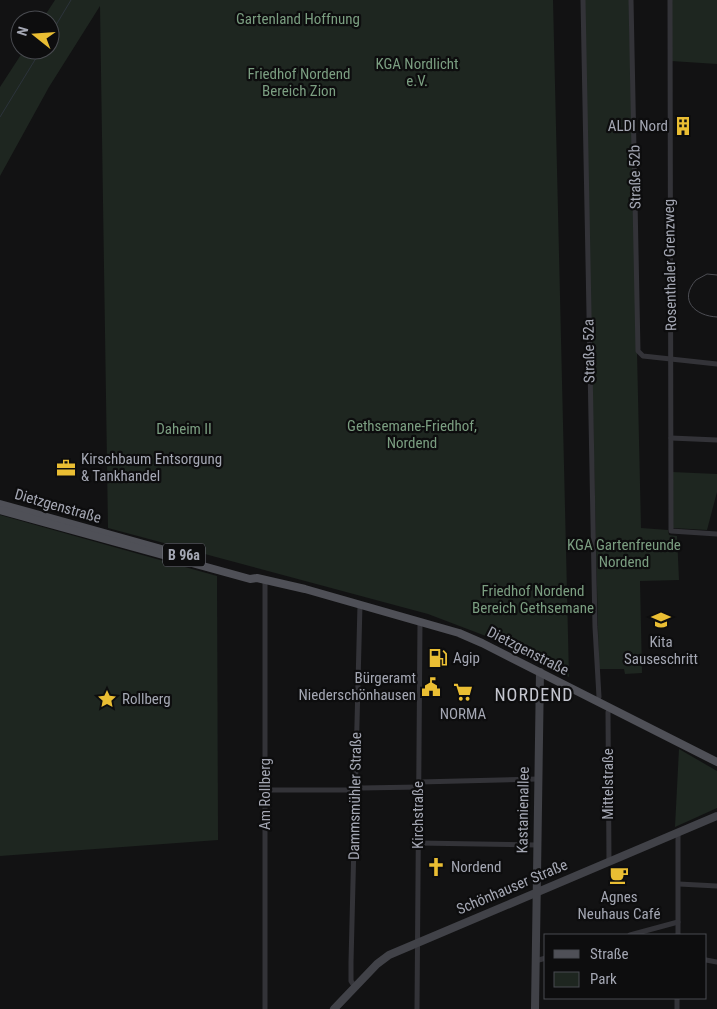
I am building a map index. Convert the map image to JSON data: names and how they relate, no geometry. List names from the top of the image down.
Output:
{
  "streets": {
    "main road": ["Dietzgenstraße", "B 96a"],
    "street": [
      "Straße 52b",
      "Rosenthaler Grenzweg",
      "Straße 52a",
      "Mittelstraße",
      "Am Rollberg",
      "Dammsmühler Straße",
      "Kastanienallee",
      "Kirchstraße",
      "Schönhauser Straße"
    ]
  },
  "crossings": [
    ["Straße 52b", "Rosenthaler Grenzweg"],
    ["Straße 52a", "Dietzgenstraße"],
    ["Dietzgenstraße", "Mittelstraße"],
    ["Dietzgenstraße", "Am Rollberg"],
    ["Dietzgenstraße", "Dammsmühler Straße"],
    ["Dietzgenstraße", "Kastanienallee"],
    ["Dietzgenstraße", "Kirchstraße"],
    ["Mittelstraße", "Schönhauser Straße"],
    ["Dammsmühler Straße", "Schönhauser Straße"],
    ["Kastanienallee", "Schönhauser Straße"],
    ["Kirchstraße", "Schönhauser Straße"]
  ],
  "districts": ["NORDEND"],
  "parks": [
    "Gartenland Hoffnung",
    "KGA Nordlicht e.V.",
    "Friedhof Nordend Bereich Zion",
    "Gethsemane-Friedhof, Nordend",
    "Daheim II",
    "KGA Gartenfreunde Nordend",
    "Friedhof Nordend Bereich Gethsemane"
  ],
  "places": {
    "building": ["ALDI Nord"],
    "office": ["Kirschbaum Entsorgung & Tankhandel"],
    "school or university": ["Kita Sauseschritt"],
    "fuel station": ["Agip"],
    "public building": ["Bürgeramt Niederschönhausen"],
    "supermarket": ["NORMA"],
    "place": ["Rollberg"],
    "church": ["Nordend"],
    "cafe": ["Agnes Neuhaus Café"]
  },
  "legend": ["Straße", "Park"],
  "north": "left"
}
